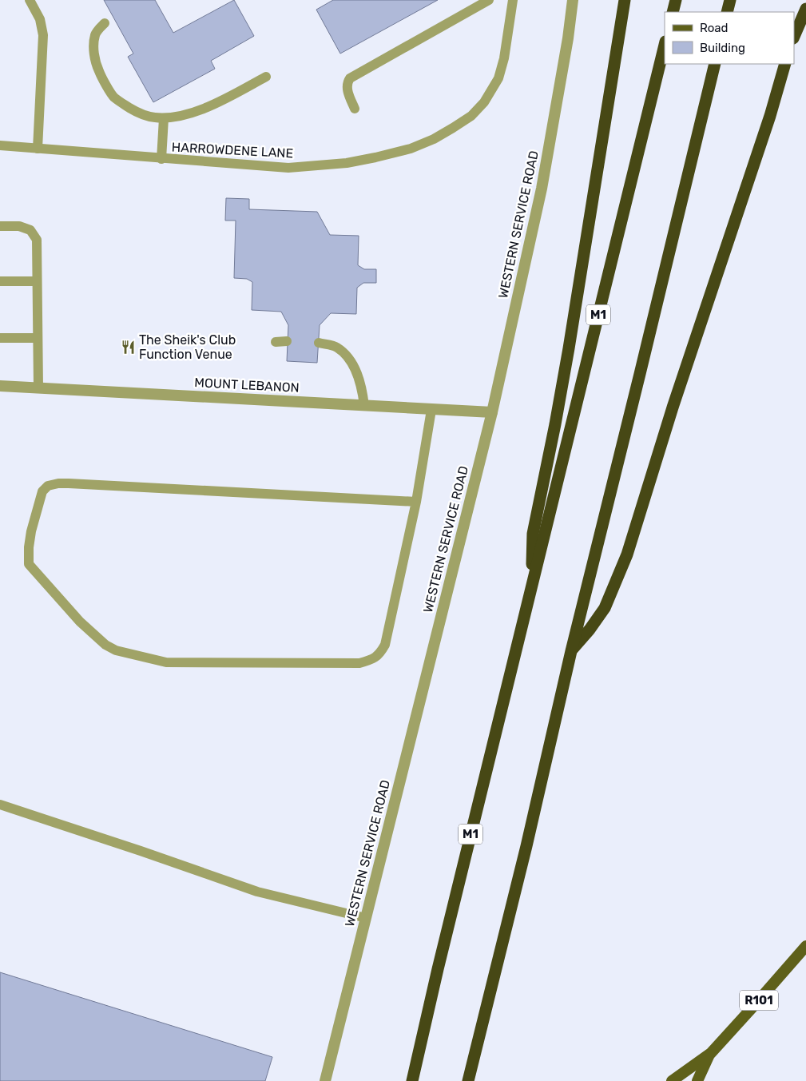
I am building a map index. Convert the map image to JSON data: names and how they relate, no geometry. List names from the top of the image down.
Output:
{
  "streets": {
    "highway": ["M1"],
    "main road": ["R101"],
    "street": ["WESTERN SERVICE ROAD", "MOUNT LEBANON"],
    "lane": ["HARROWDENE LANE"]
  },
  "crossings": [
    ["WESTERN SERVICE ROAD", "MOUNT LEBANON"]
  ],
  "places": {
    "restaurant": ["The Sheik's Club Function Venue"]
  },
  "legend": ["Road", "Building"]
}
